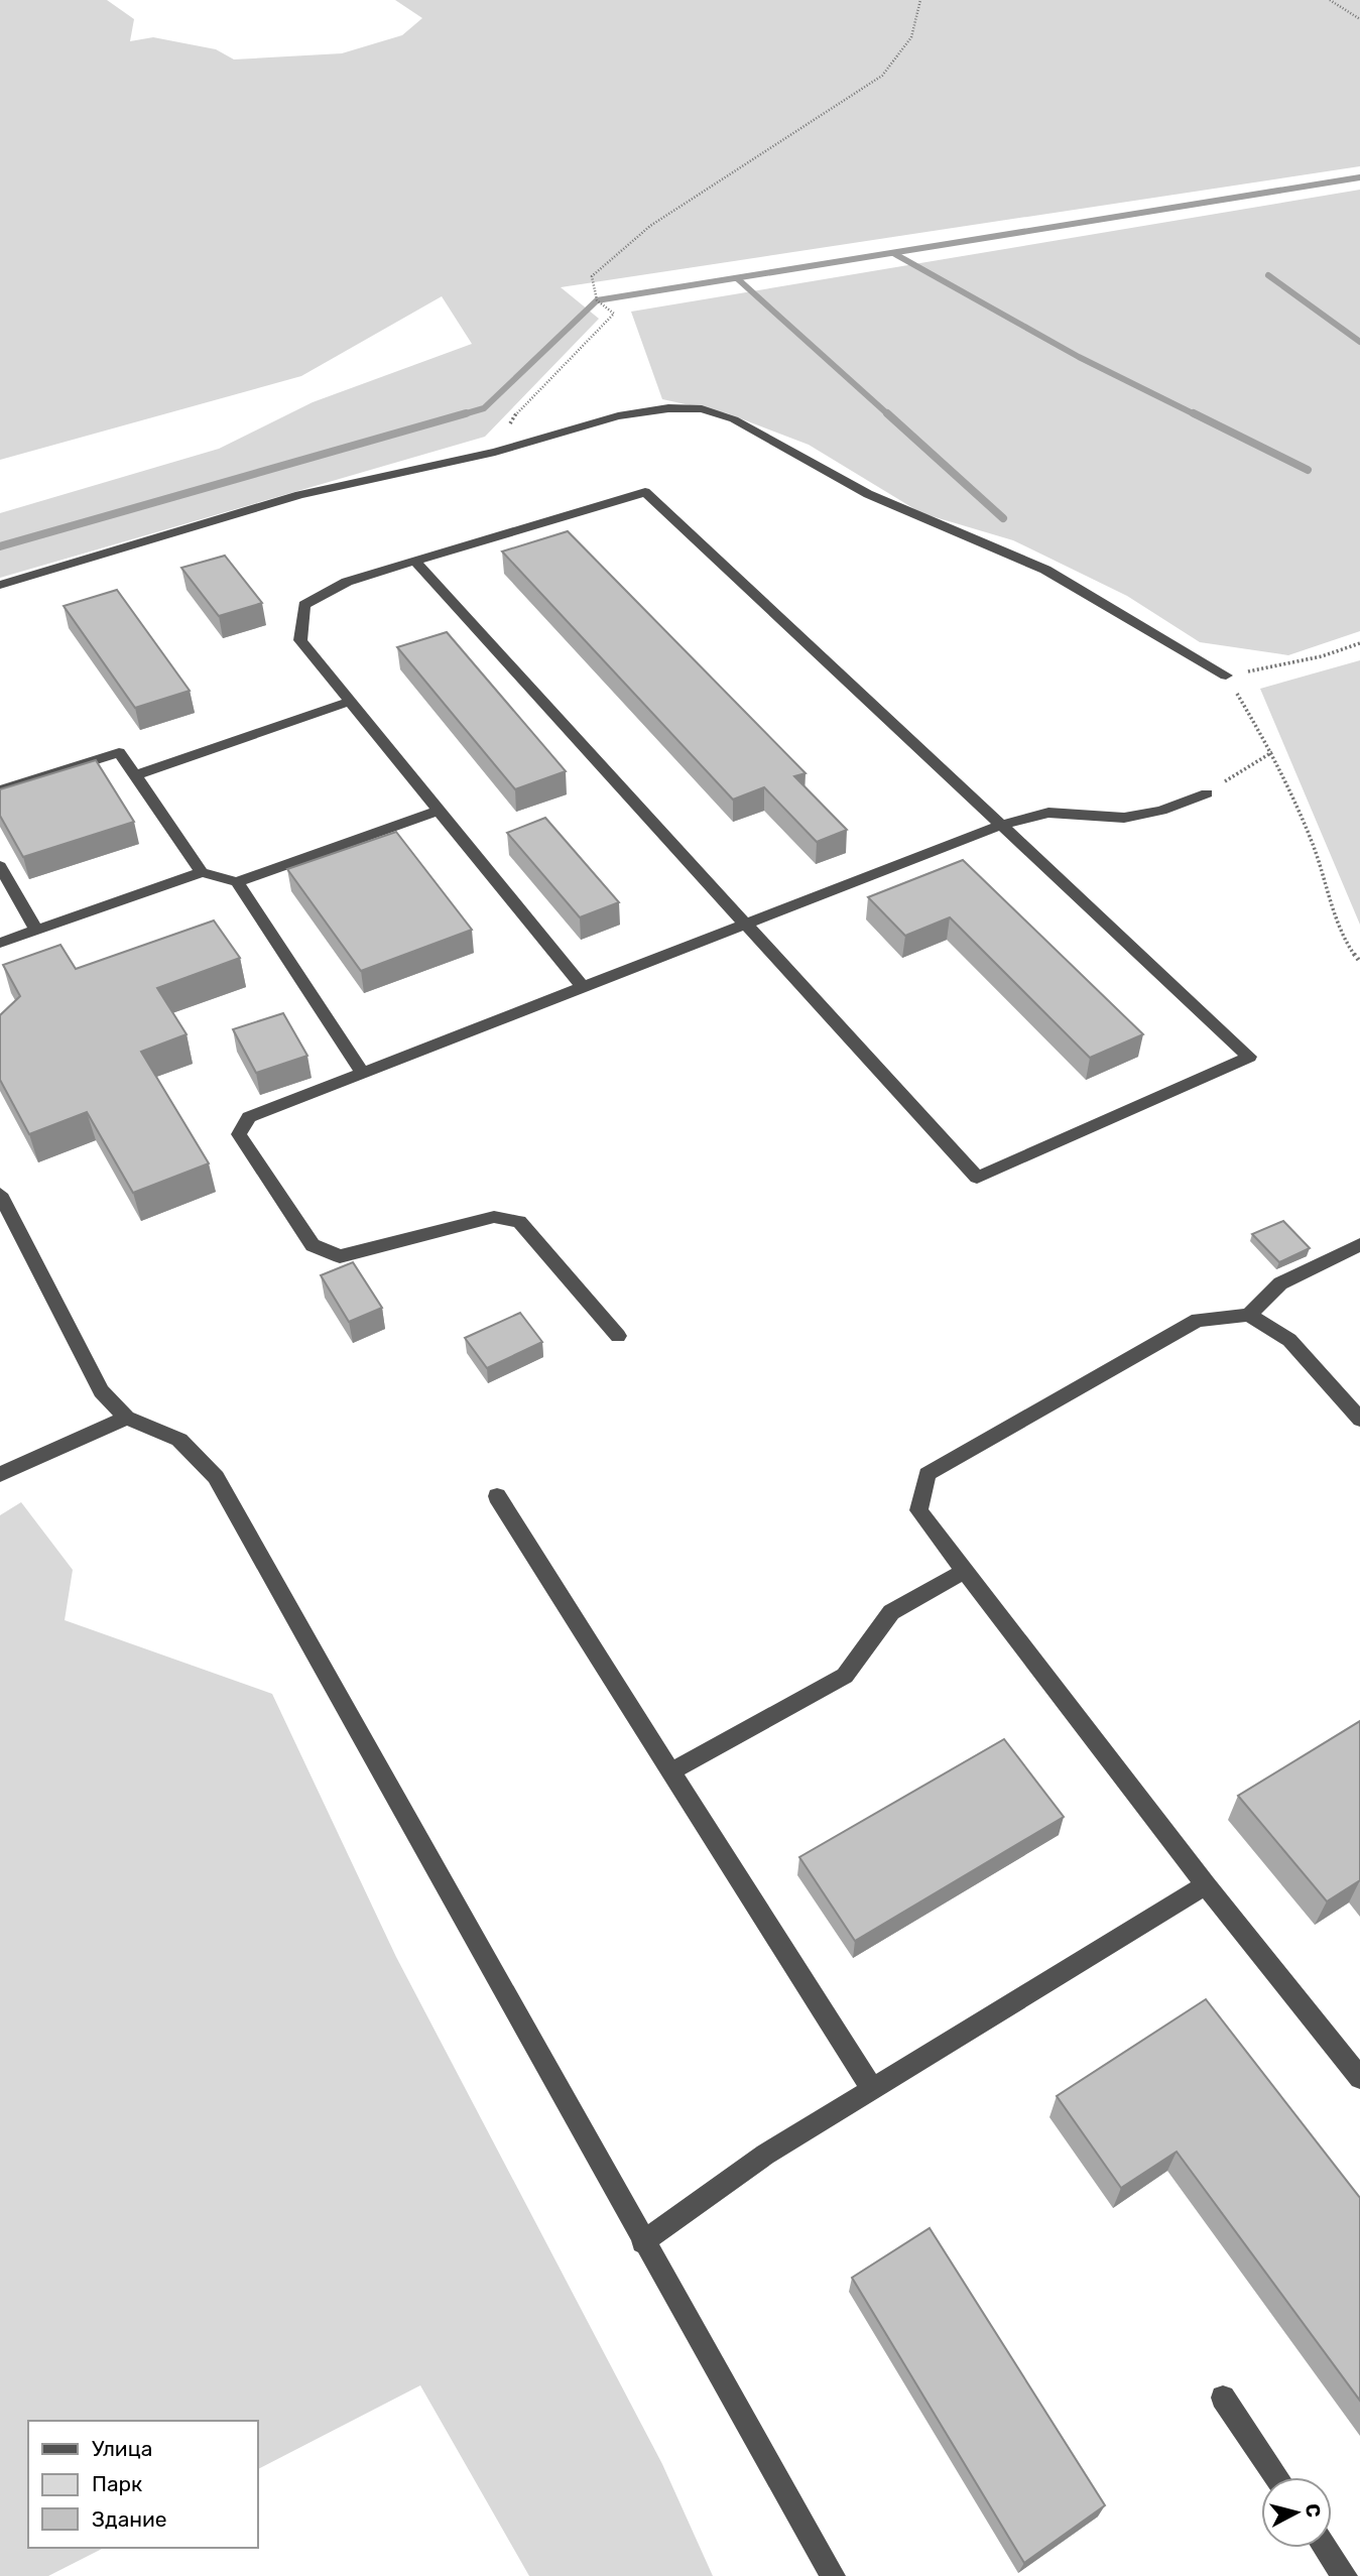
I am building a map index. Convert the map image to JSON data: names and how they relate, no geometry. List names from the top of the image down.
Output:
{
  "legend": ["Улица", "Парк", "Здание"],
  "north": "right"
}
